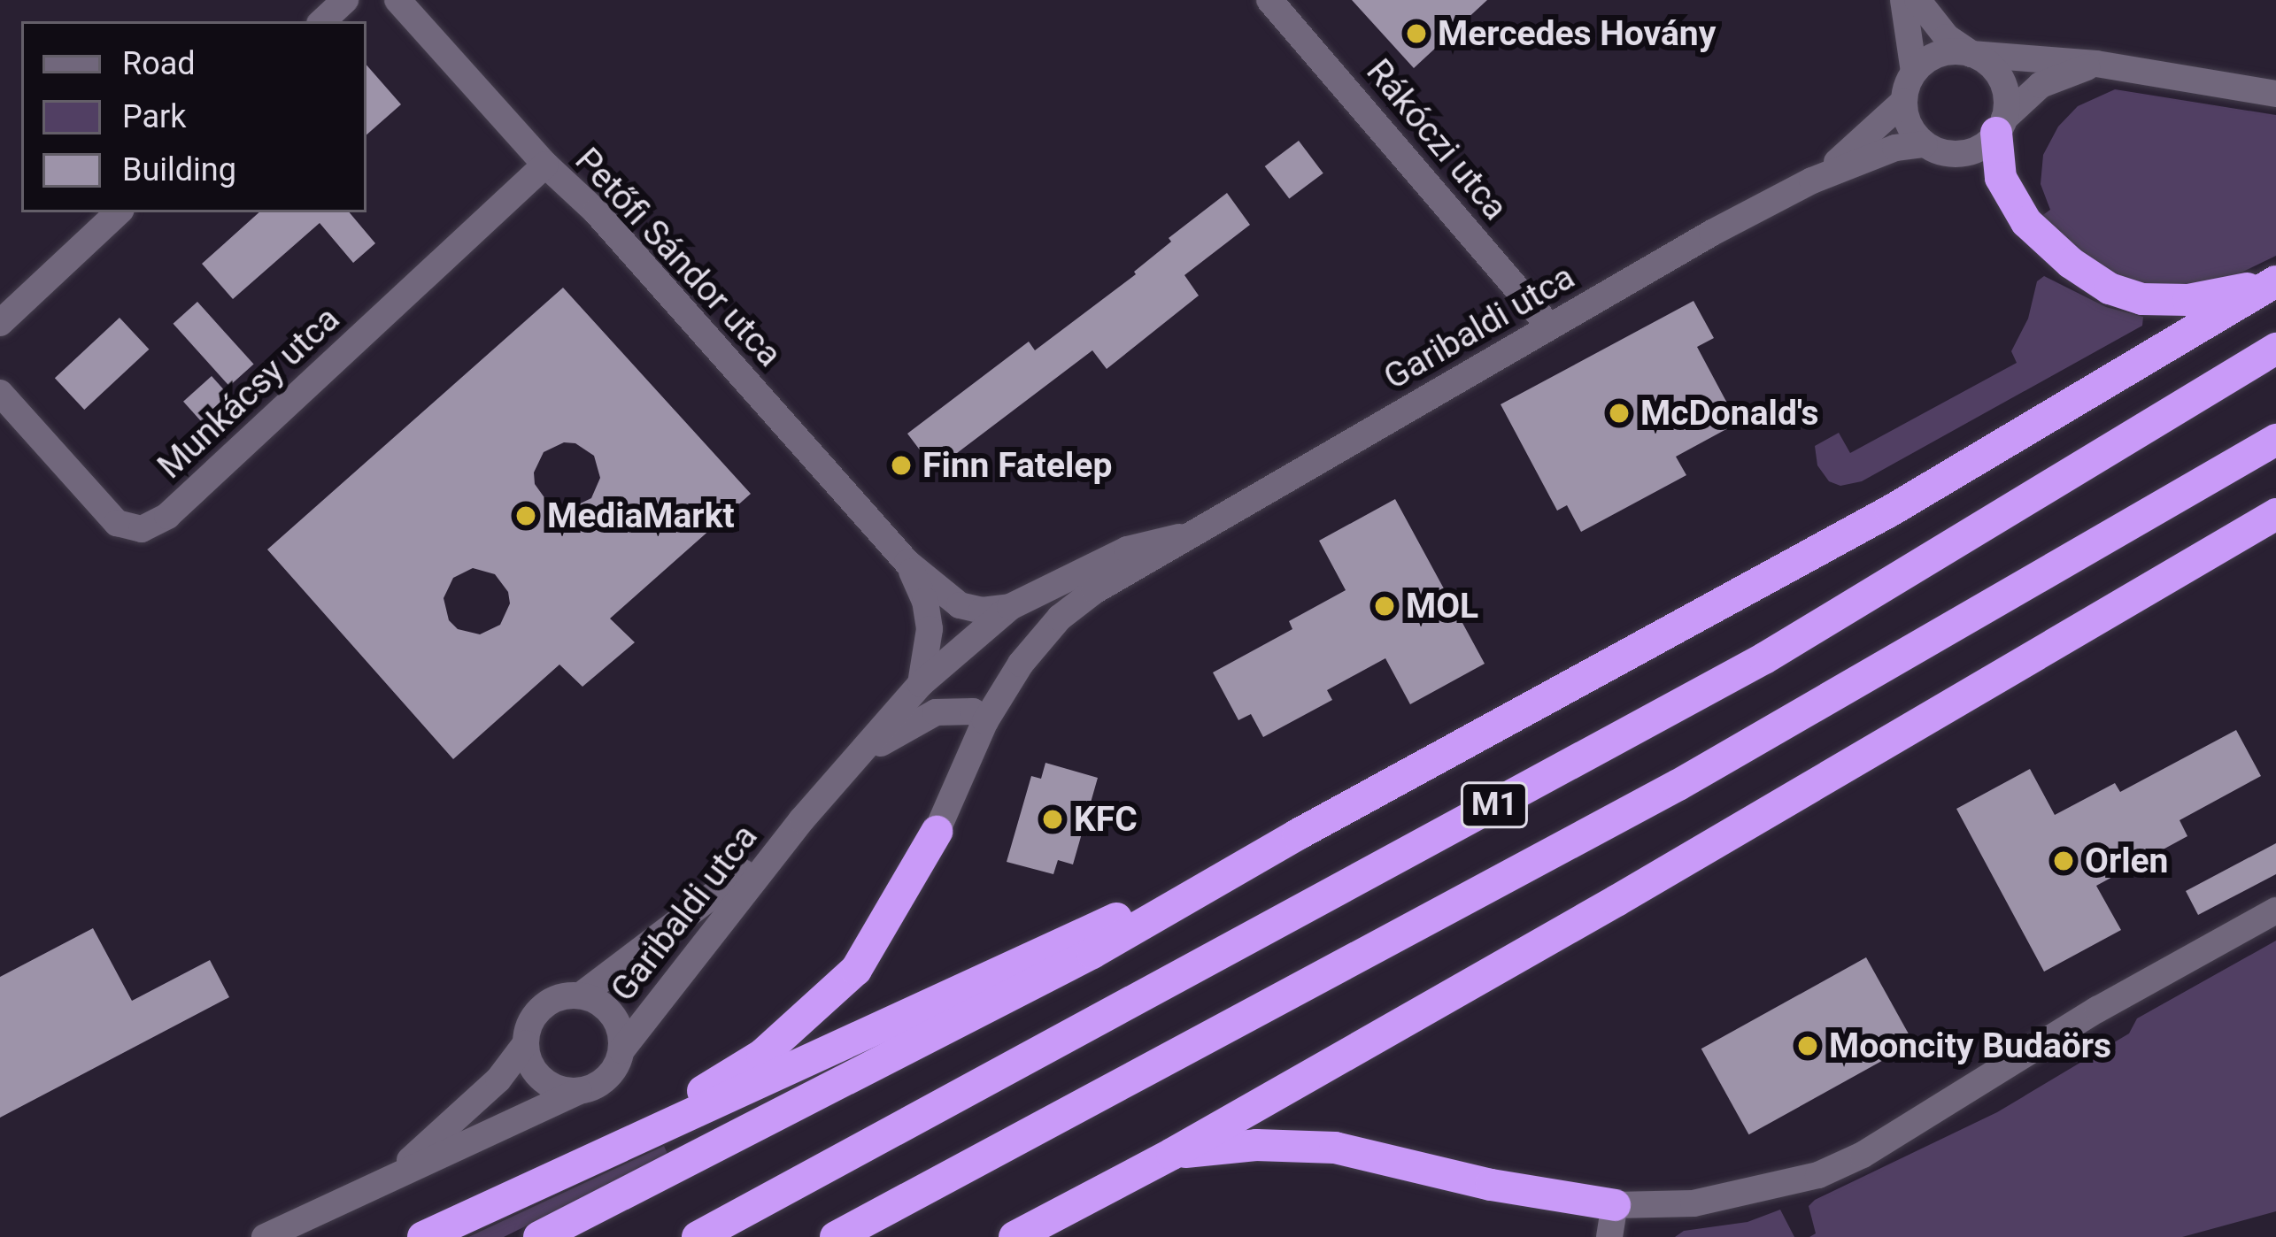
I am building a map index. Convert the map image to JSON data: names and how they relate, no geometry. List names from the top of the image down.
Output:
{
  "streets": {
    "highway": ["M1"],
    "street": [
      "Rákóczi utca",
      "Petőfi Sándor utca",
      "Garibaldi utca",
      "Munkácsy utca"
    ]
  },
  "crossings": [
    ["Rákóczi utca", "Garibaldi utca"],
    ["Petőfi Sándor utca", "Garibaldi utca"],
    ["Petőfi Sándor utca", "Munkácsy utca"]
  ],
  "places": [
    "Mercedes Hovány",
    "McDonald's",
    "Finn Fatelep",
    "MediaMarkt",
    "MOL",
    "KFC",
    "Orlen",
    "Mooncity Budaörs"
  ],
  "legend": ["Road", "Park", "Building"]
}
